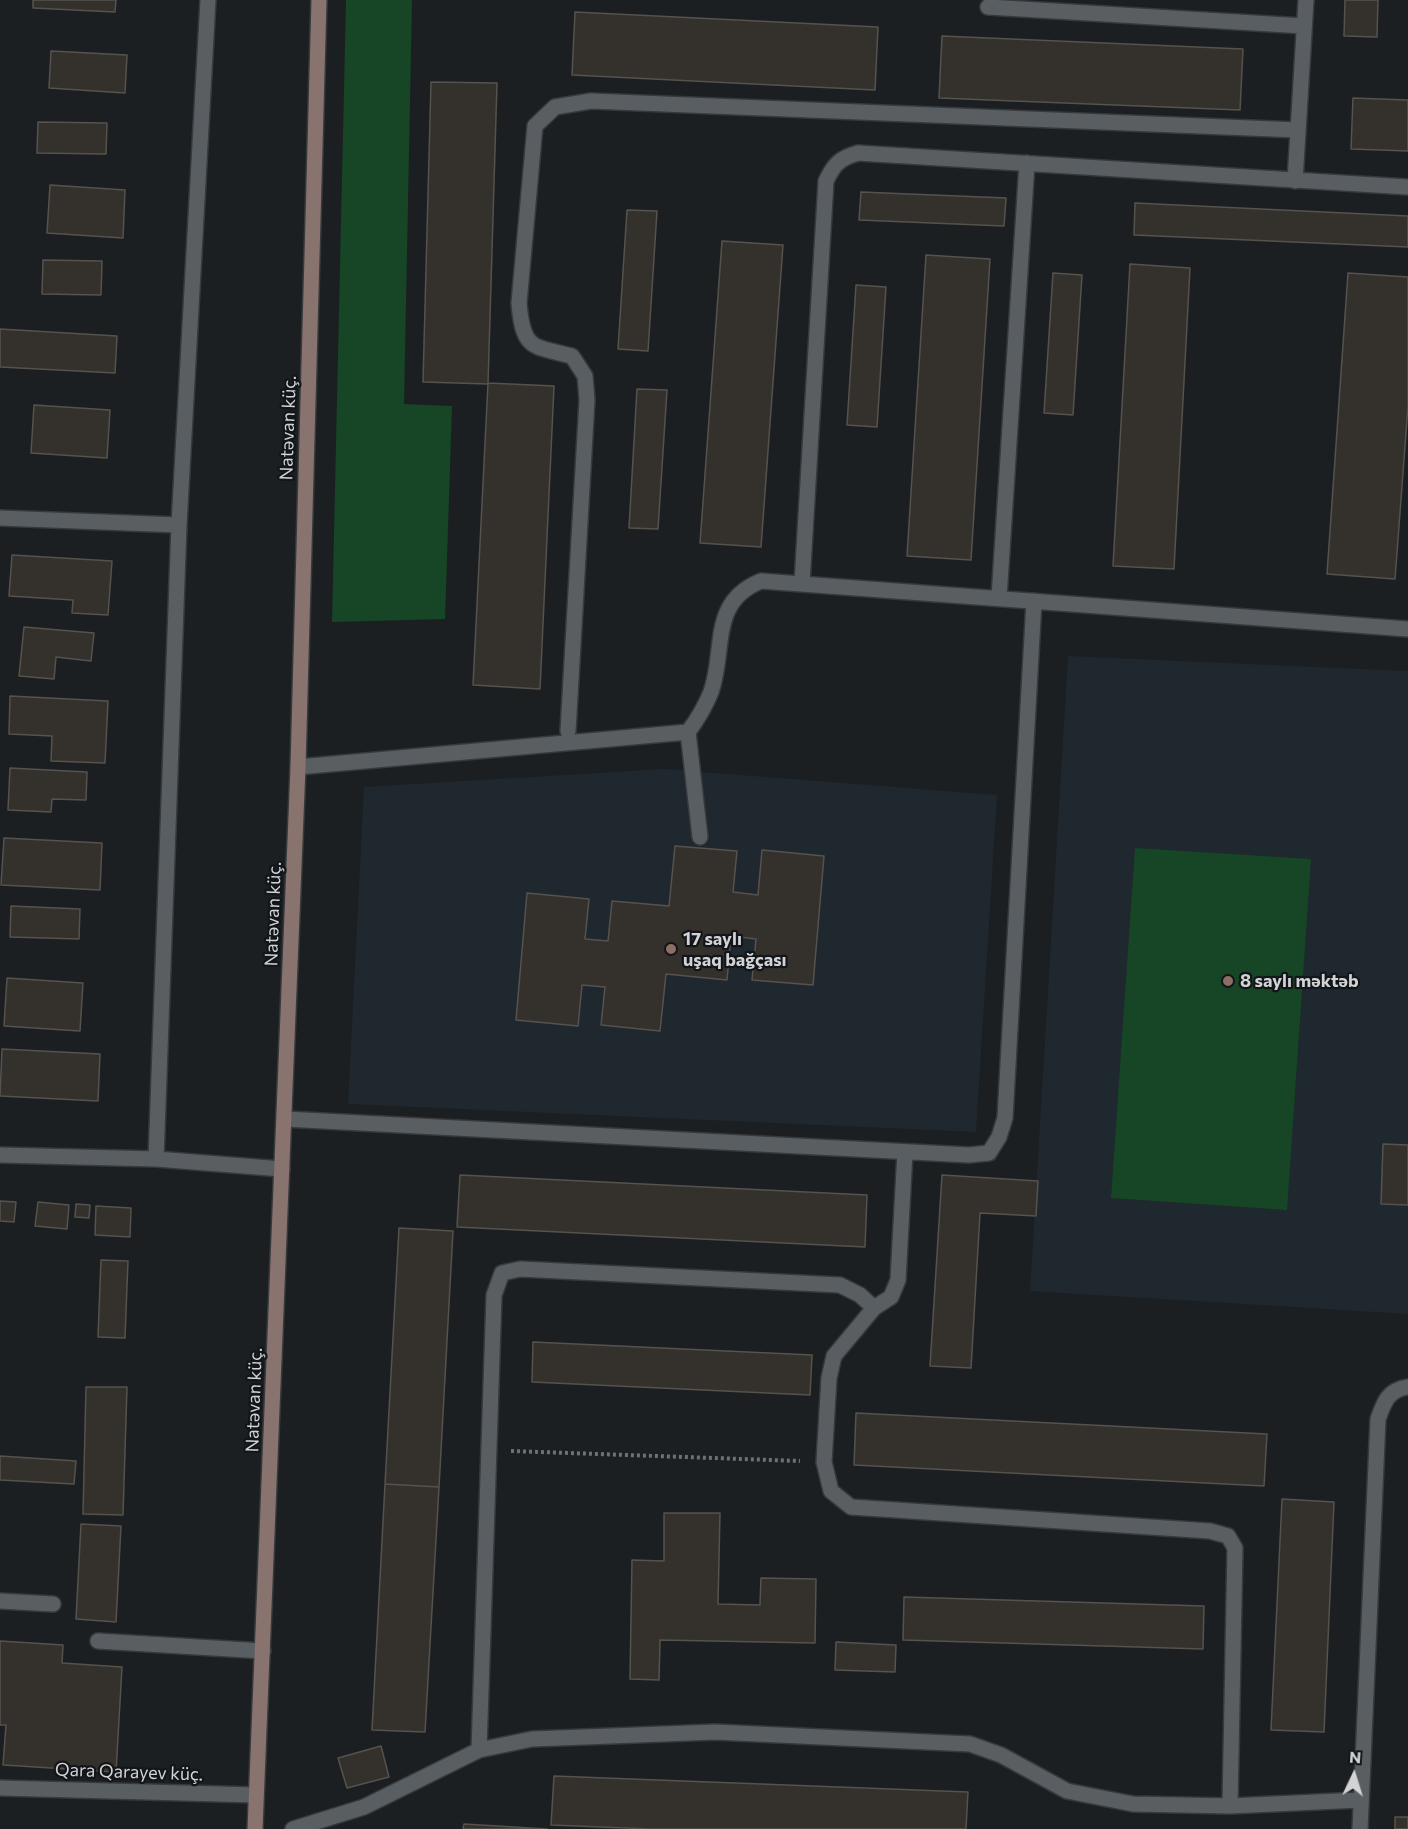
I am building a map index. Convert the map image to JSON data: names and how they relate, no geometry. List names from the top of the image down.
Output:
{
  "streets": {
    "street": ["Natəvan küç.", "Qara Qarayev küç."]
  },
  "crossings": [
    ["Natəvan küç.", "Qara Qarayev küç."]
  ],
  "places": ["17 saylı uşaq bağçası", "8 saylı məktəb"],
  "north": "top"
}
